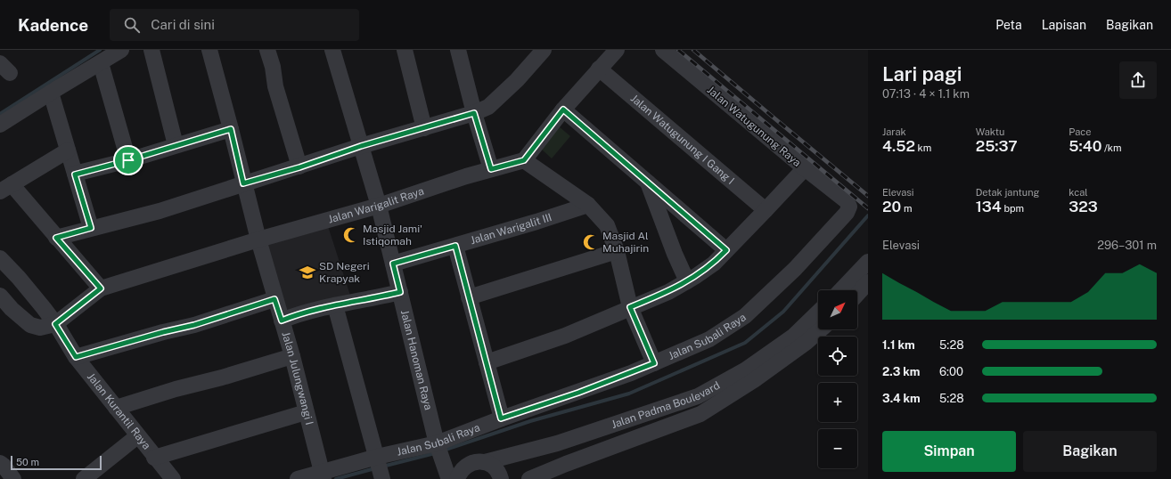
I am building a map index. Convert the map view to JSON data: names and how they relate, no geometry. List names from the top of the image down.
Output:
{
  "streets": {
    "street": [
      "Jalan Watugunung Raya",
      "Jalan Watugunung I Gang I",
      "Jalan Warigalit Raya",
      "Jalan Warigalit III",
      "Jalan Subali Raya",
      "Jalan Hanoman Raya",
      "Jalan Julungwangi I",
      "Jalan Padma Boulevard",
      "Jalan Kurantil Raya"
    ]
  },
  "crossings": [
    ["Jalan Watugunung Raya", "Jalan Subali Raya"],
    ["Jalan Warigalit Raya", "Jalan Hanoman Raya"],
    ["Jalan Warigalit Raya", "Jalan Julungwangi I"],
    ["Jalan Warigalit Raya", "Jalan Kurantil Raya"],
    ["Jalan Warigalit III", "Jalan Hanoman Raya"],
    ["Jalan Subali Raya", "Jalan Hanoman Raya"],
    ["Jalan Subali Raya", "Jalan Julungwangi I"],
    ["Jalan Subali Raya", "Jalan Padma Boulevard"],
    ["Jalan Hanoman Raya", "Jalan Padma Boulevard"]
  ],
  "places": {
    "mosque": ["Masjid Jami' Istiqomah", "Masjid Al Muhajirin"],
    "school or university": ["SD Negeri Krapyak"]
  },
  "scale_bar": "50 m",
  "north": "top right",
  "page": {
    "header": "Kadence",
    "search": "Cari di sini",
    "nav": ["Peta", "Lapisan", "Bagikan"],
    "heading": ["Lari pagi", "07:13 · 4 × 1.1 km"],
    "stats": [
      ["Jarak", "4.52 km"],
      ["Waktu", "25:37"],
      ["Pace", "5:40 /km"],
      ["Elevasi", "20 m"],
      ["Detak jantung", "134 bpm"],
      ["kcal", "323"]
    ],
    "chart": ["Elevasi", "296–301 m"],
    "map_buttons": ["+", "−"],
    "list": [
      {
        "name": "1.1 km",
        "note": "5:28"
      },
      {
        "name": "2.3 km",
        "note": "6:00"
      },
      {
        "name": "3.4 km",
        "note": "5:28"
      }
    ],
    "buttons": ["Simpan", "Bagikan"],
    "scale": "50 m"
  }
}
